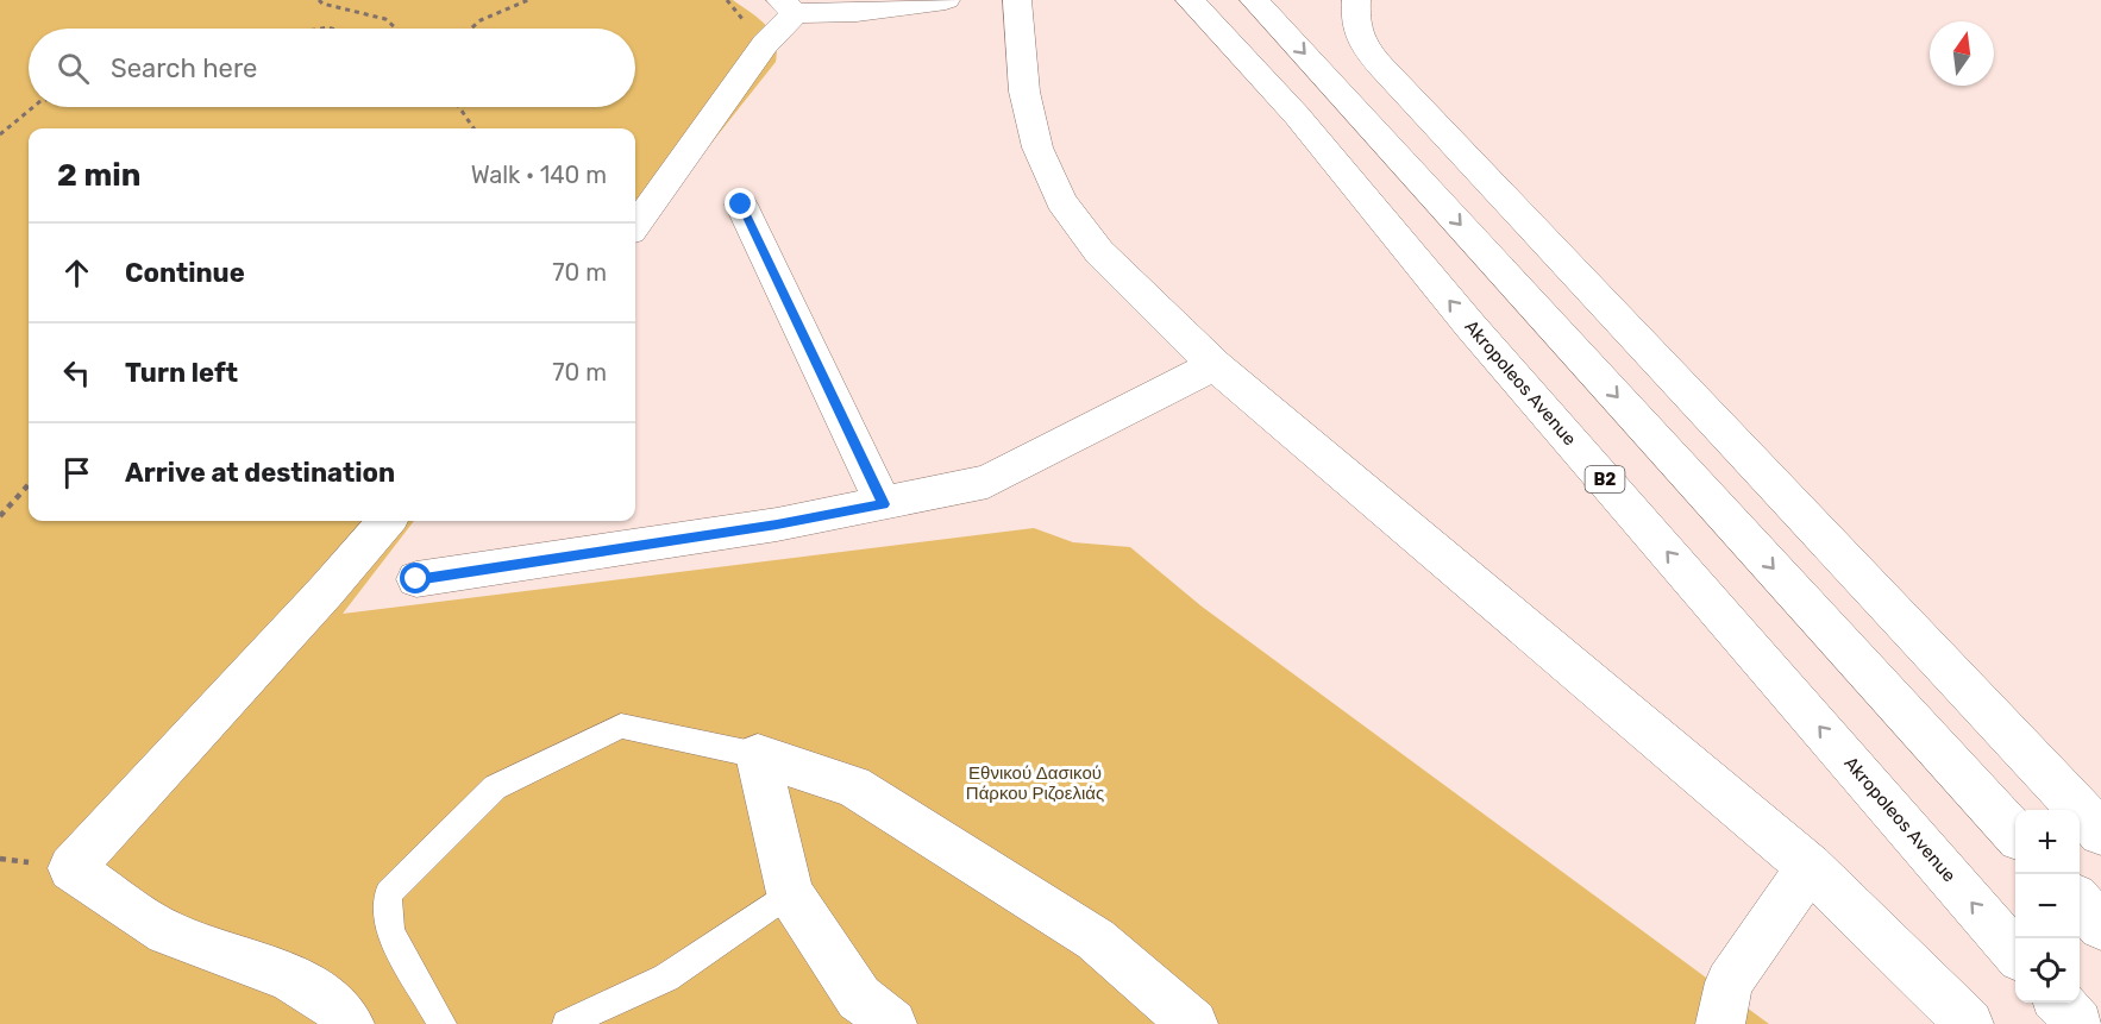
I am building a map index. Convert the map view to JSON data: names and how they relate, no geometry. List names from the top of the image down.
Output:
{
  "streets": {
    "main road": ["Akropoleos Avenue", "B2"]
  },
  "parks": ["Εθνικού Δασικού Πάρκου Ριζοελιάς"],
  "north": "top",
  "page": {
    "search": "Search here",
    "heading": ["2 min", "Walk · 140 m"],
    "list": [
      ["Continue", "70 m"],
      ["Turn left", "70 m"],
      "Arrive at destination"
    ],
    "map_buttons": ["+", "−"]
  }
}
